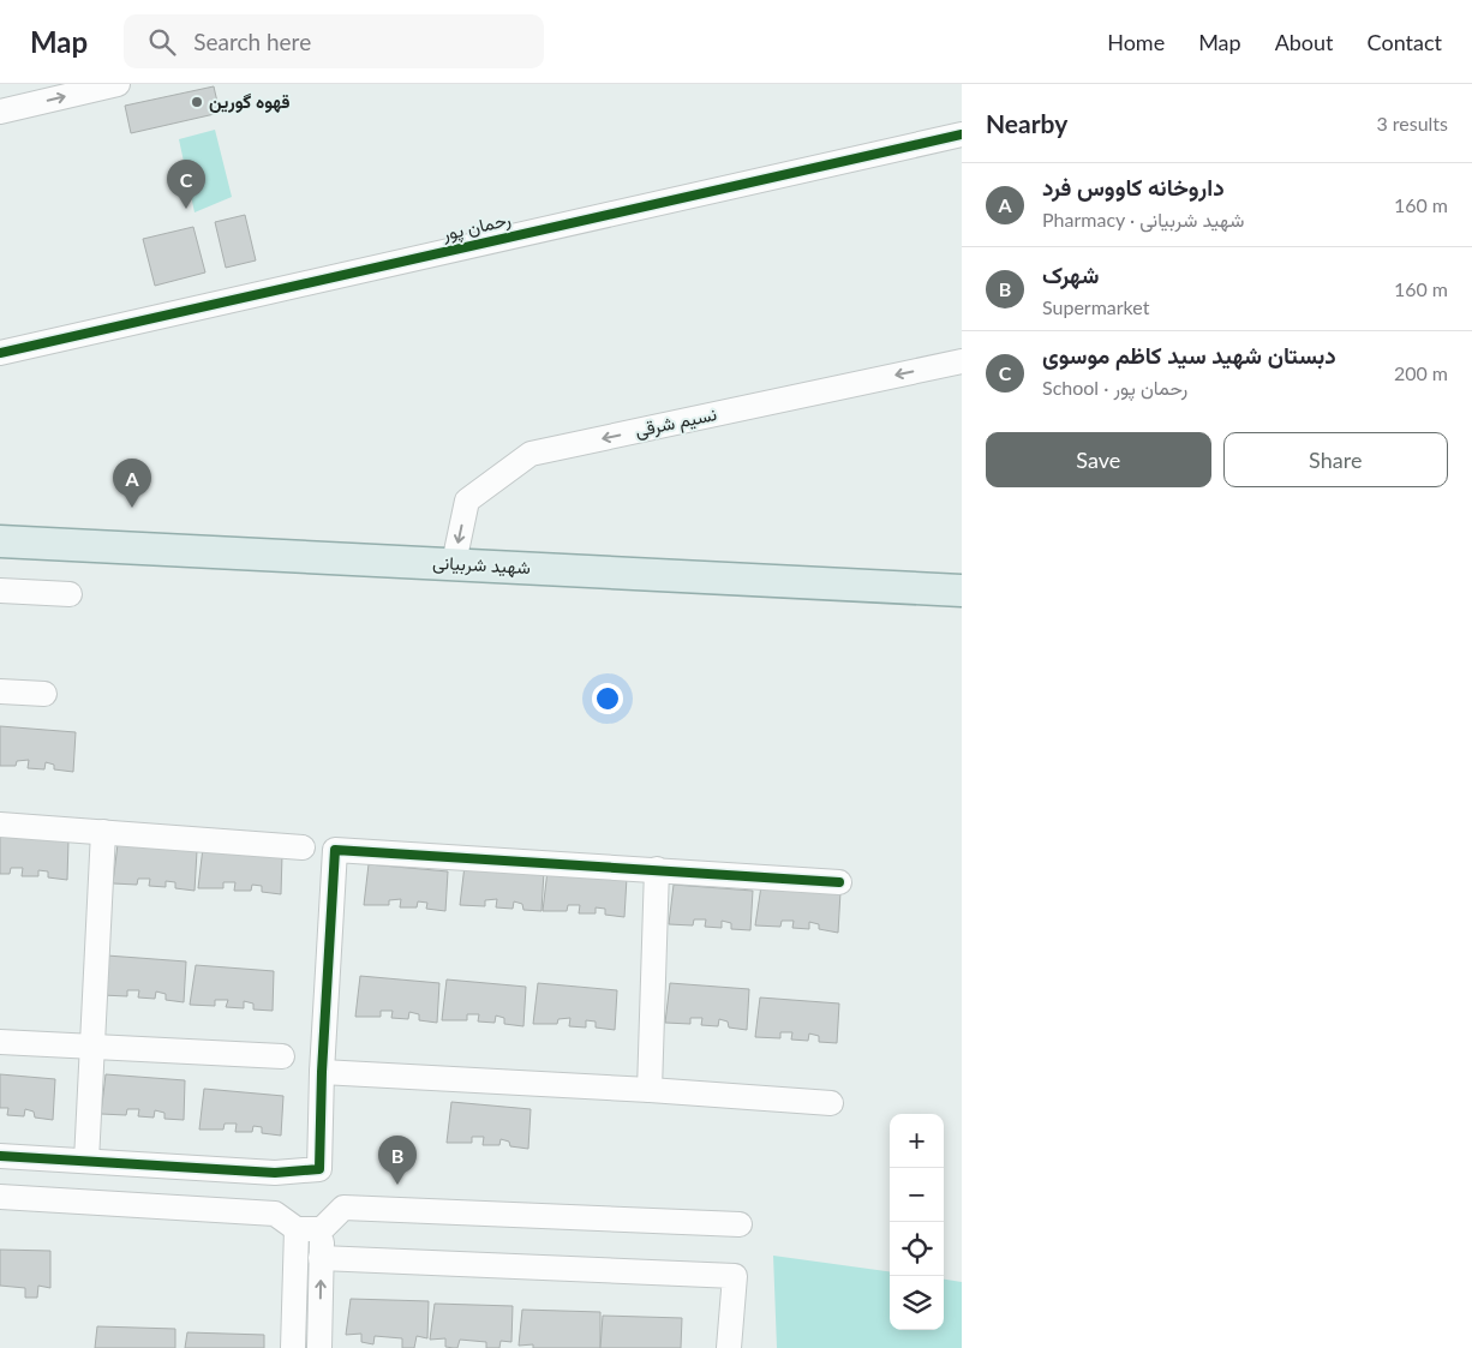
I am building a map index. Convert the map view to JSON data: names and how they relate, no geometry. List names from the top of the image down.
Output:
{
  "streets": {
    "main road": ["شهید شربیانی"],
    "street": ["رحمان پور", "نسیم شرقی"]
  },
  "crossings": [
    ["نسیم شرقی", "شهید شربیانی"]
  ],
  "one_way": ["نسیم شرقی"],
  "places": ["قهوه گورین"],
  "page": {
    "header": "Map",
    "search": "Search here",
    "nav": [
      "Home",
      "Map",
      "About",
      "Contact"
    ],
    "heading": ["Nearby", "3 results"],
    "pins": ["C", "A", "B"],
    "list": [
      {
        "mark": "A",
        "name": "داروخانه کاووس فرد",
        "note": "Pharmacy · شهید شربیانی",
        "value": "160 m"
      },
      {
        "mark": "B",
        "name": "شهرک",
        "note": "Supermarket",
        "value": "160 m"
      },
      {
        "mark": "C",
        "name": "دبستان شهید سید کاظم موسوی",
        "note": "School · رحمان پور",
        "value": "200 m"
      }
    ],
    "buttons": ["Save", "Share"],
    "map_buttons": ["+", "−"]
  }
}
